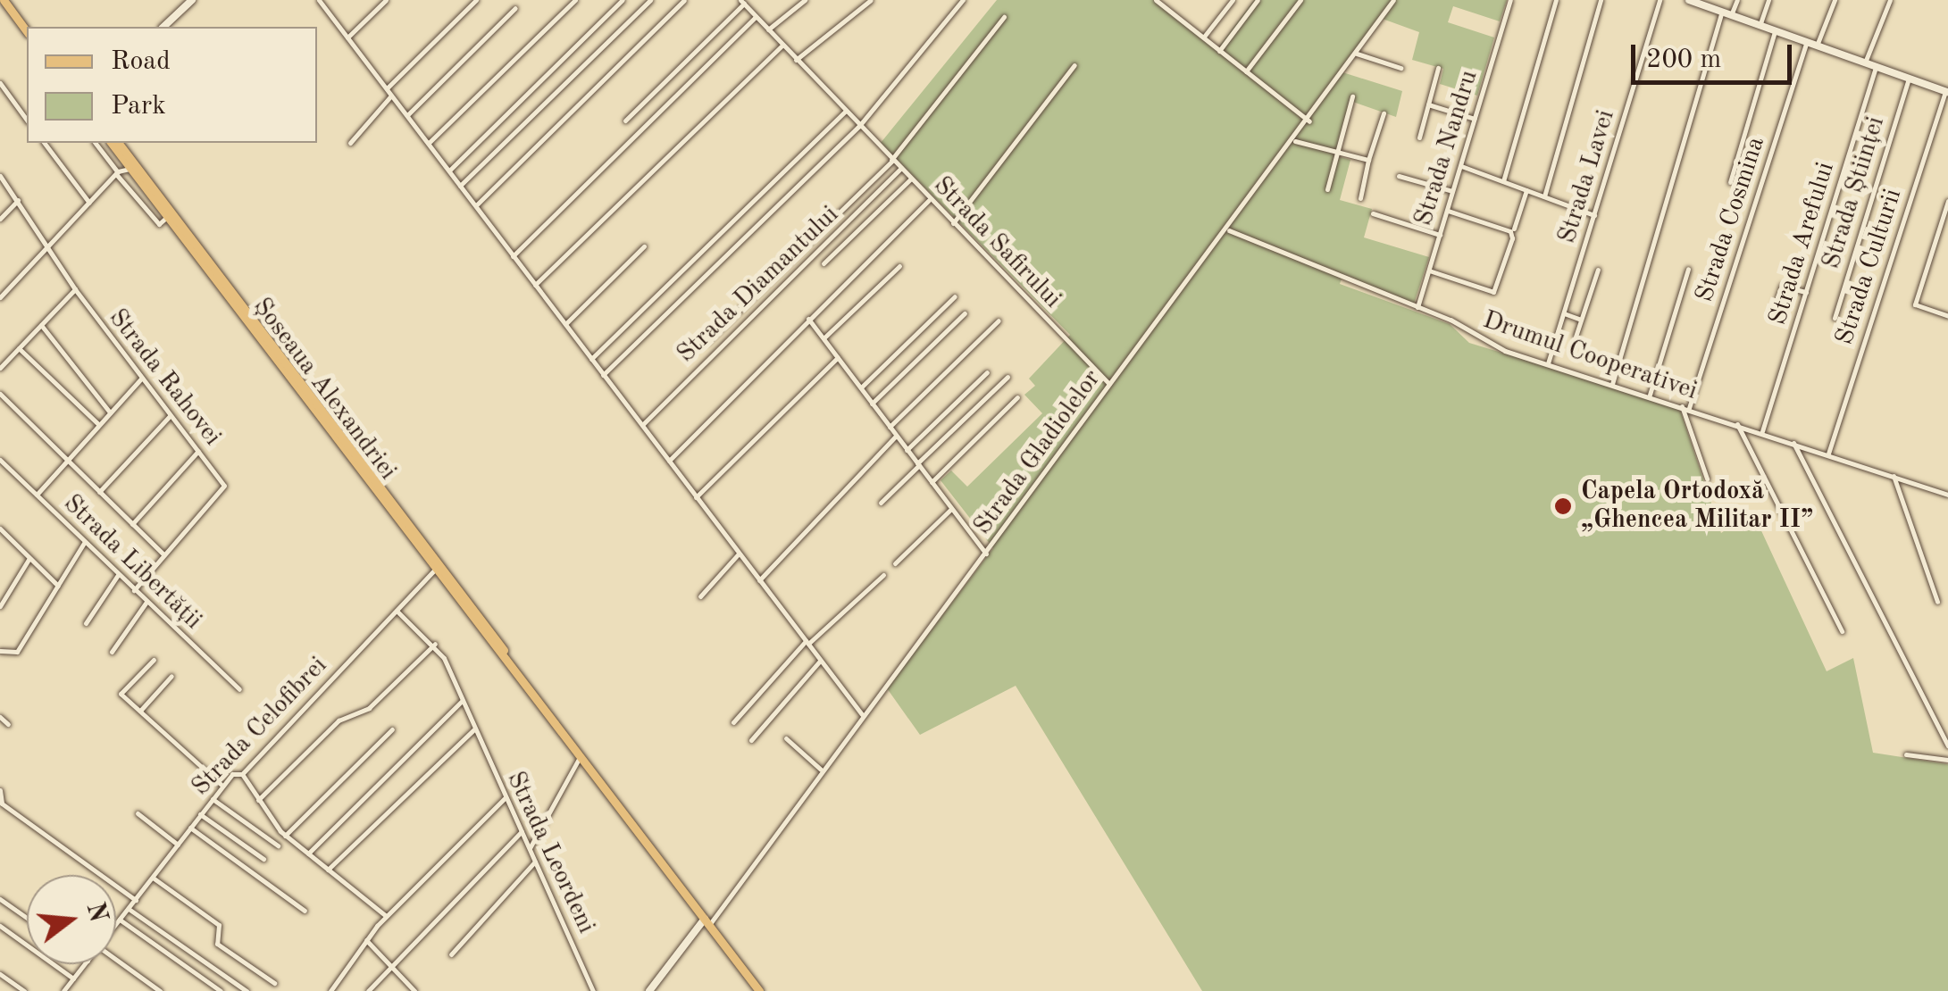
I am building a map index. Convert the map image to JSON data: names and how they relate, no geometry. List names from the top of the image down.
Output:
{
  "streets": {
    "main road": ["Șoseaua Alexandriei"],
    "street": [
      "Strada Nandru",
      "Strada Lavei",
      "Strada Științei",
      "Strada Cosmina",
      "Strada Safirului",
      "Strada Arefului",
      "Strada Culturii",
      "Strada Diamantului",
      "Drumul Cooperativei",
      "Strada Rahovei",
      "Strada Gladiolelor",
      "Strada Libertății",
      "Strada Celofibrei",
      "Strada Leordeni"
    ]
  },
  "crossings": [
    ["Strada Nandru", "Drumul Cooperativei"],
    ["Strada Lavei", "Drumul Cooperativei"],
    ["Strada Cosmina", "Drumul Cooperativei"],
    ["Strada Safirului", "Strada Diamantului"],
    ["Strada Safirului", "Strada Gladiolelor"],
    ["Strada Arefului", "Drumul Cooperativei"],
    ["Strada Culturii", "Drumul Cooperativei"],
    ["Drumul Cooperativei", "Strada Gladiolelor"],
    ["Strada Rahovei", "Strada Libertății"],
    ["Șoseaua Alexandriei", "Strada Gladiolelor"],
    ["Șoseaua Alexandriei", "Strada Celofibrei"],
    ["Strada Celofibrei", "Strada Leordeni"]
  ],
  "places": ["Capela Ortodoxă „Ghencea Militar II”"],
  "legend": ["Road", "Park"],
  "scale_bar": "200 m",
  "north": "right"
}
